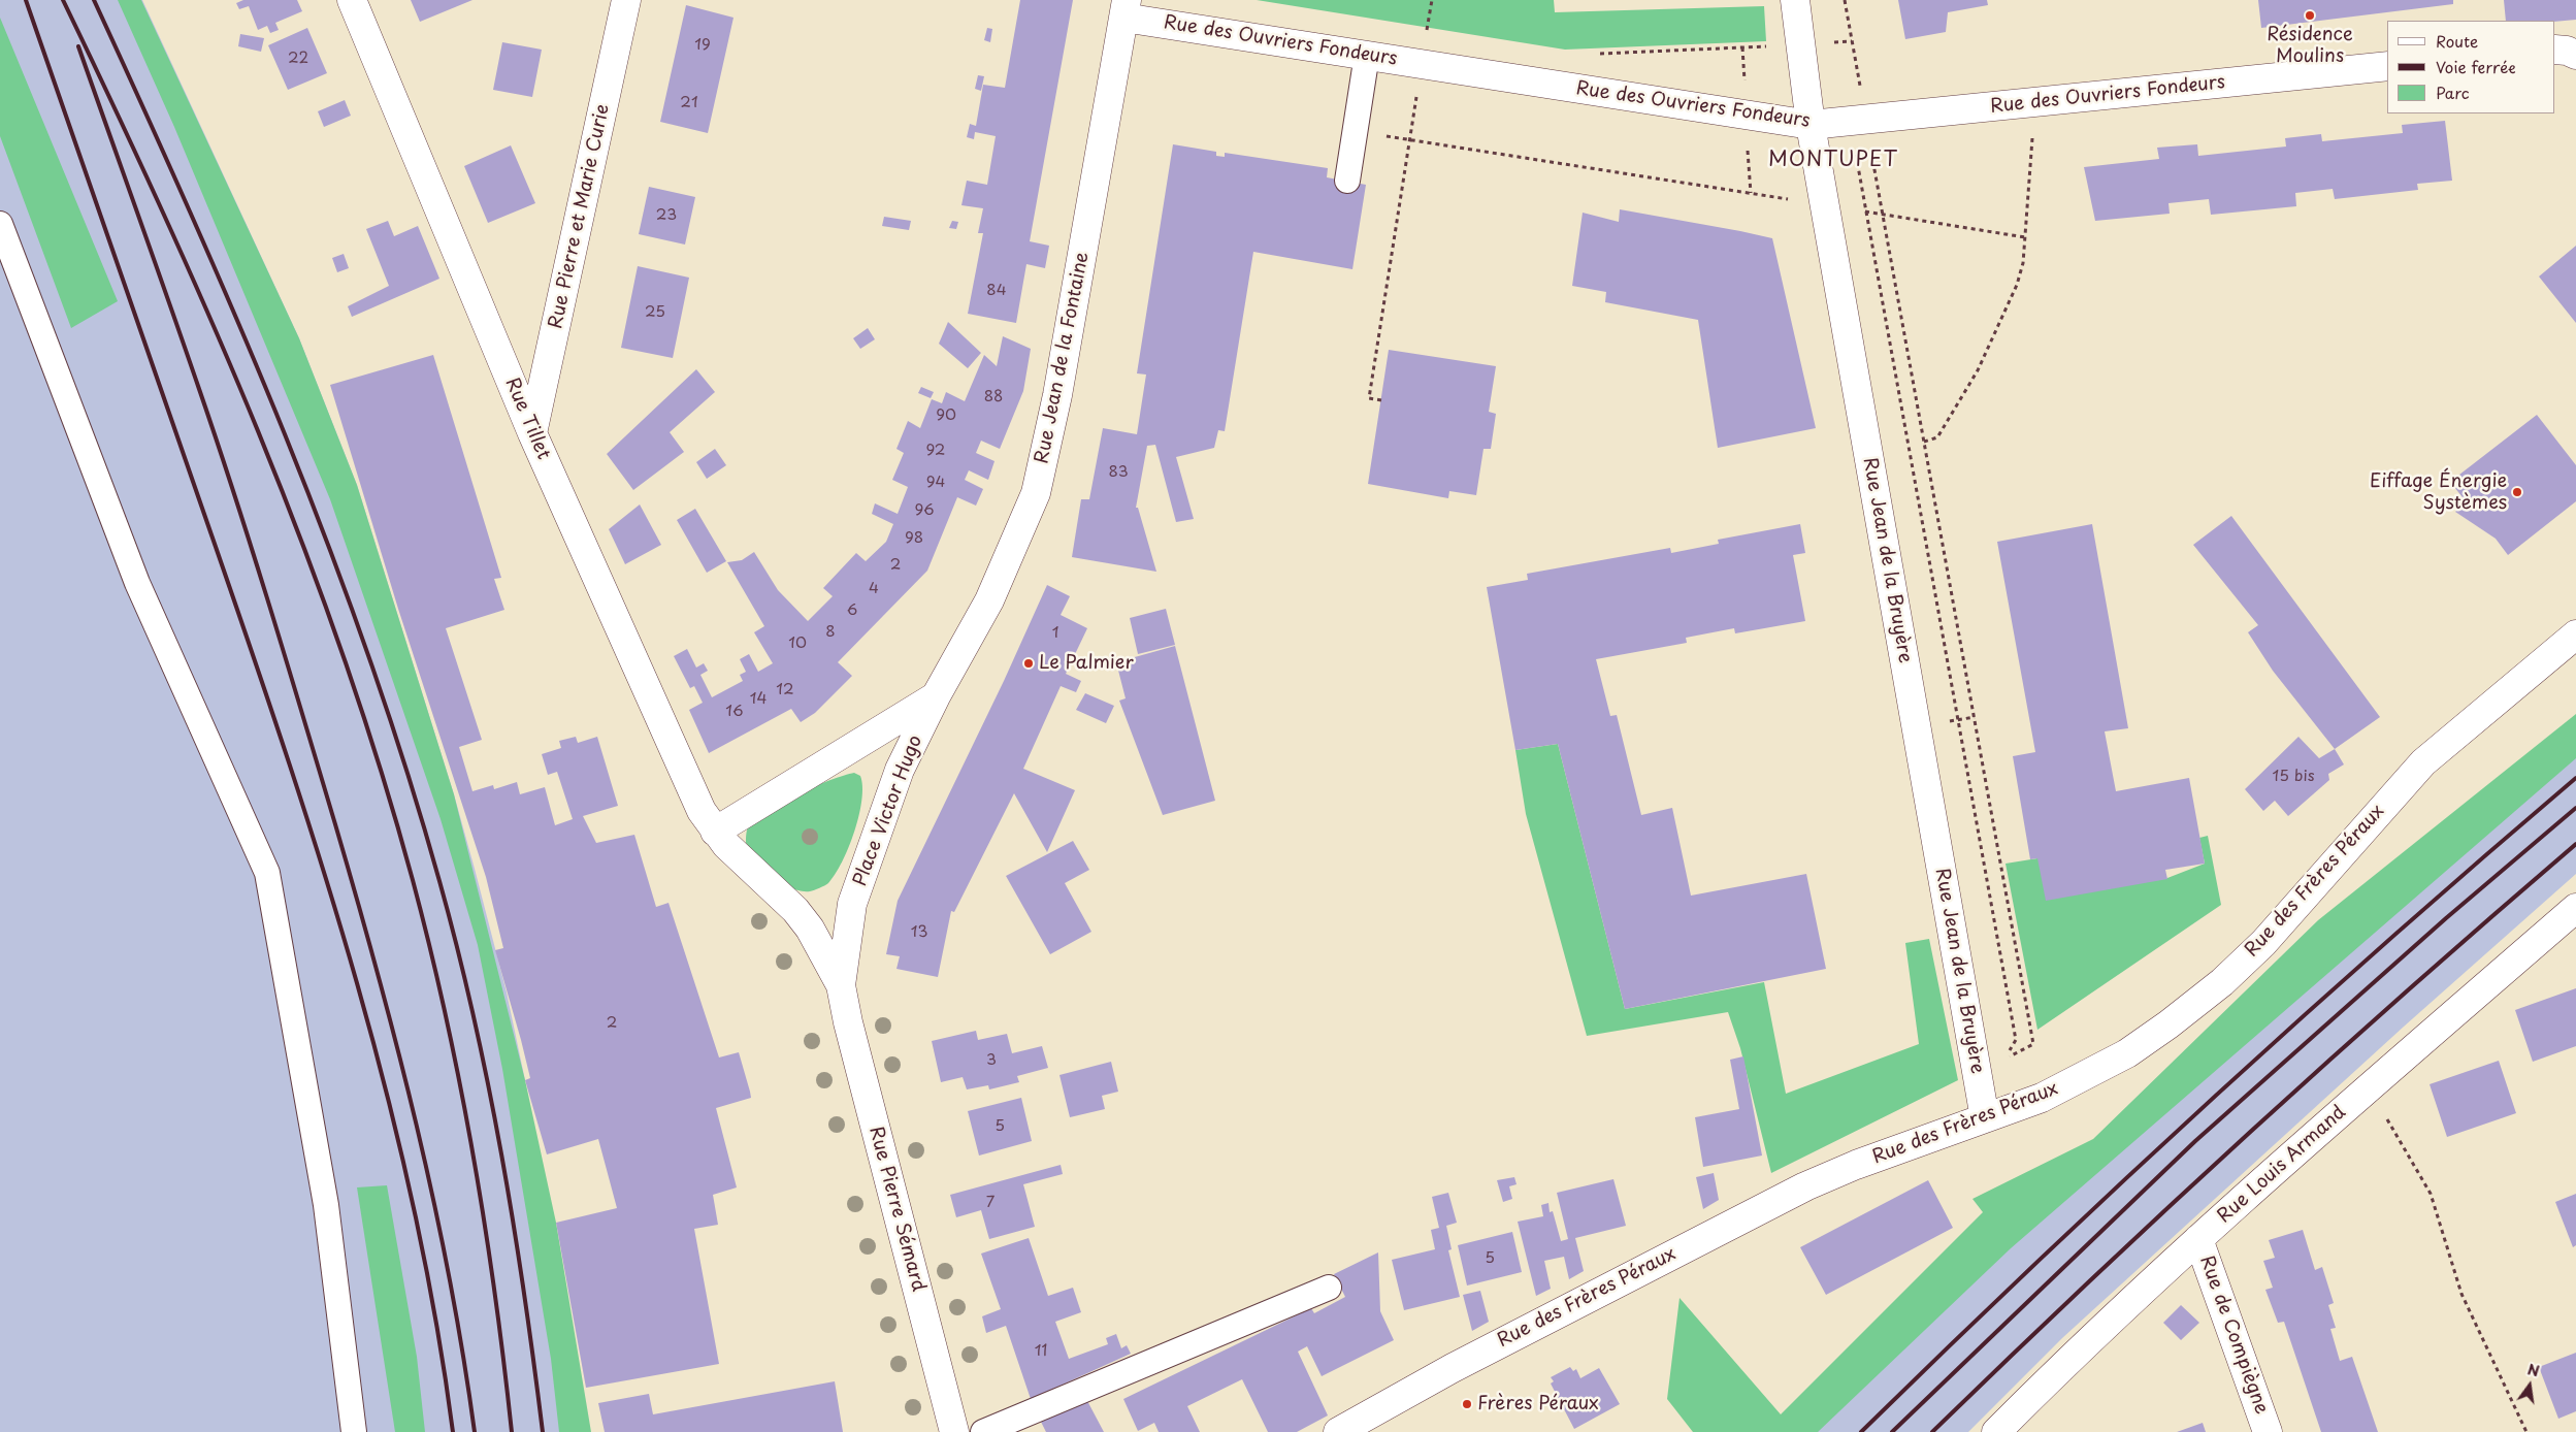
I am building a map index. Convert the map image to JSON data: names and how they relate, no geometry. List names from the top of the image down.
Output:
{
  "streets": {
    "street": [
      "Rue des Ouvriers Fondeurs",
      "Rue Pierre et Marie Curie",
      "Rue Jean de la Fontaine",
      "Rue Tillet",
      "Rue Jean de la Bruyère",
      "Place Victor Hugo",
      "Rue des Frères Péraux",
      "Rue Louis Armand",
      "Rue Pierre Sémard",
      "Rue de Compiègne"
    ]
  },
  "crossings": [
    ["Rue des Ouvriers Fondeurs", "Rue Jean de la Fontaine"],
    ["Rue des Ouvriers Fondeurs", "Rue Jean de la Bruyère"],
    ["Rue Pierre et Marie Curie", "Rue Tillet"],
    ["Rue Jean de la Fontaine", "Place Victor Hugo"],
    ["Rue Tillet", "Place Victor Hugo"],
    ["Rue Jean de la Bruyère", "Rue des Frères Péraux"],
    ["Place Victor Hugo", "Rue Pierre Sémard"],
    ["Rue Louis Armand", "Rue de Compiègne"]
  ],
  "districts": ["MONTUPET"],
  "places": [
    "Résidence Moulins",
    "Eiffage Énergie Systèmes",
    "Le Palmier",
    "Frères Péraux"
  ],
  "house_numbers": [
    "19",
    "22",
    "21",
    "23",
    "84",
    "25",
    "88",
    "90",
    "92",
    "83",
    "94",
    "96",
    "98",
    "2",
    "4",
    "6",
    "8",
    "1",
    "10",
    "12",
    "14",
    "16",
    "15 bis",
    "13",
    "2",
    "3",
    "5",
    "7",
    "5",
    "11"
  ],
  "legend": ["Route", "Voie ferrée", "Parc"],
  "north": "top"
}
